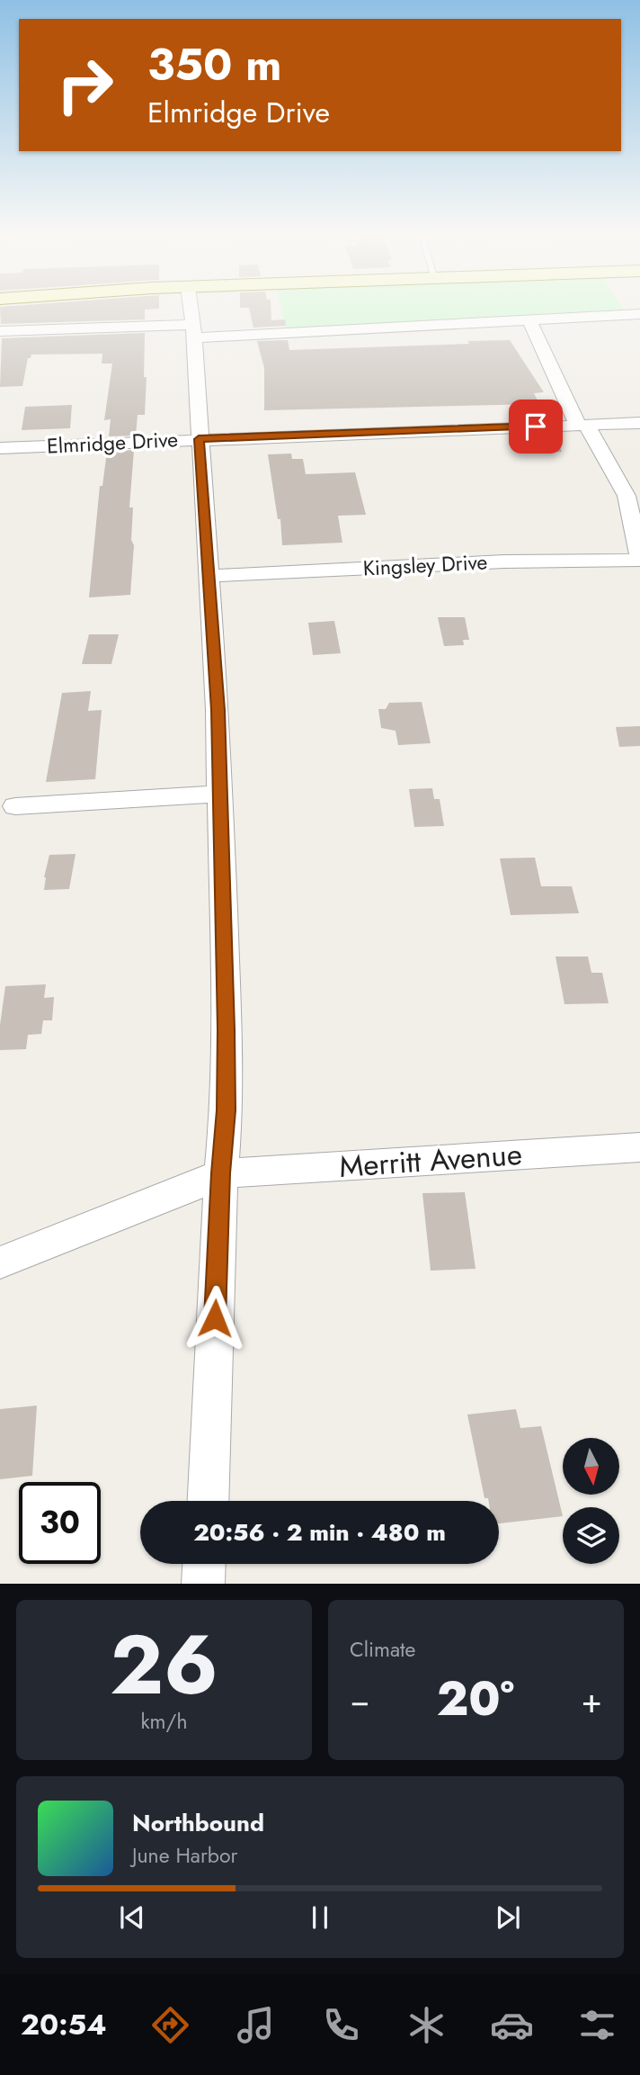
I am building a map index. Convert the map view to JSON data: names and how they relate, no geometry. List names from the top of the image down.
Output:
{
  "streets": {
    "street": ["Elmridge Drive", "Kingsley Drive", "Merritt Avenue"]
  },
  "north": "bottom",
  "page": {
    "turn": ["350 m", "Elmridge Drive"],
    "limit": "30",
    "trip": "20:56 · 2 min · 480 m",
    "tile": [
      ["26", "km/h"],
      "Climate"
    ],
    "heat": ["−", "20°", "+"],
    "song": ["Northbound", "June Harbor"],
    "tabs": "20:54"
  }
}
